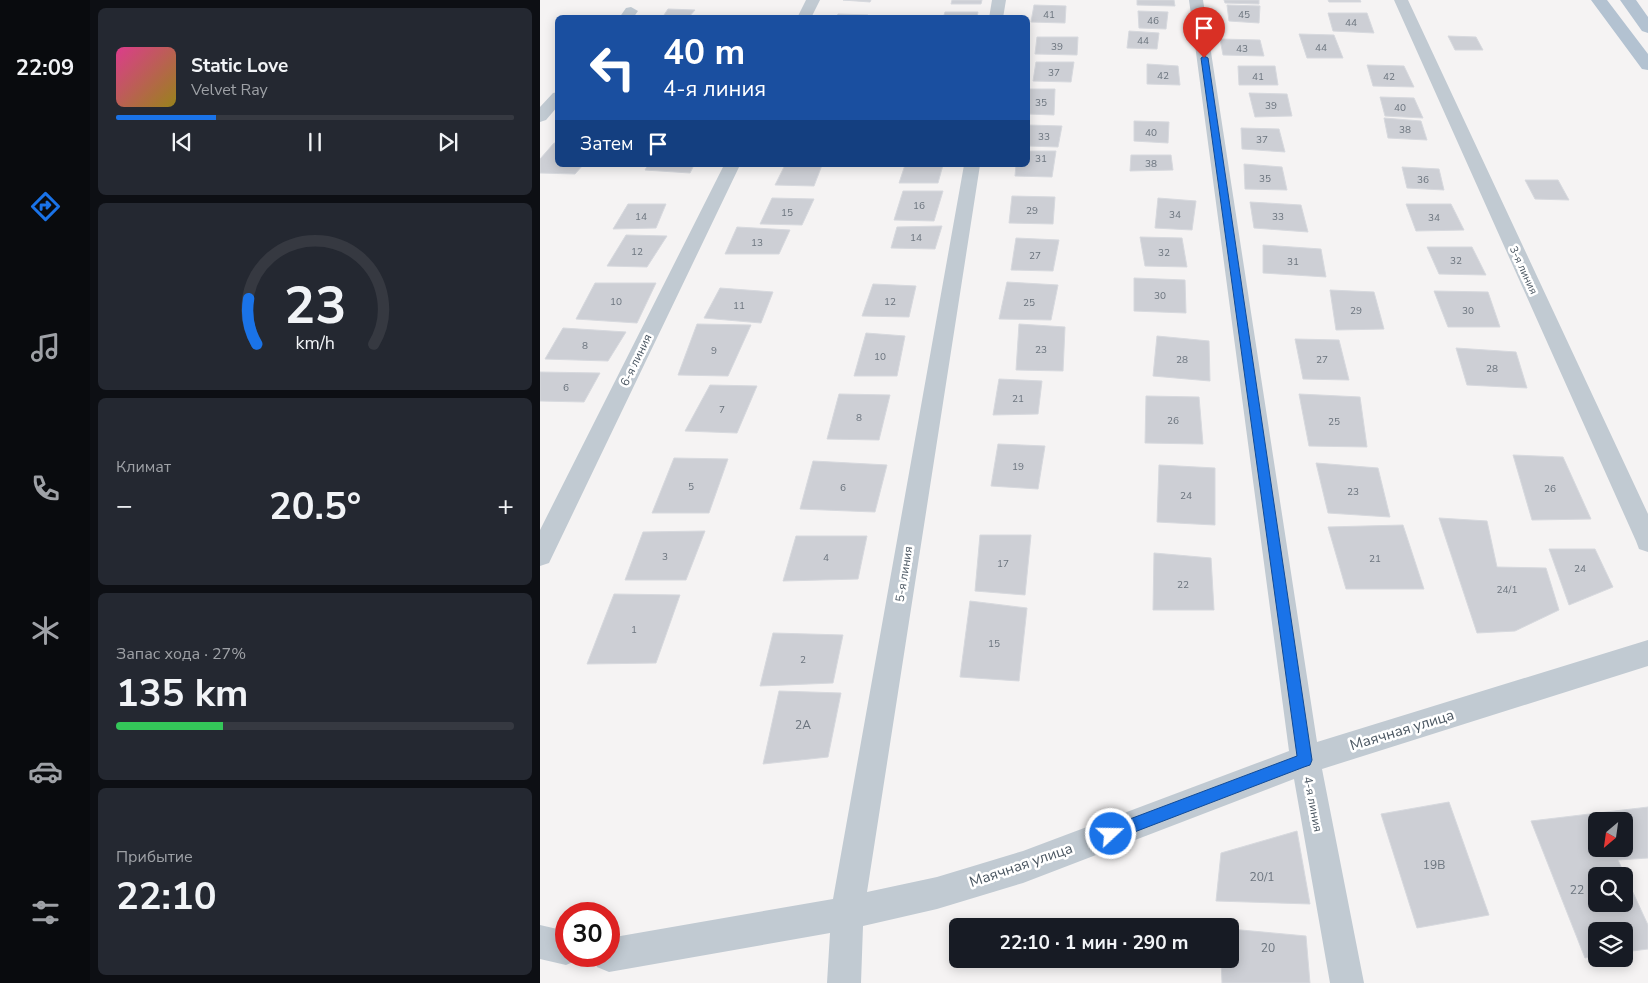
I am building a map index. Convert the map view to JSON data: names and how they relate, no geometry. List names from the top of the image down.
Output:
{
  "streets": {
    "street": [
      "3-я линия",
      "6-я линия",
      "5-я линия",
      "Маячная улица",
      "4-я линия"
    ]
  },
  "crossings": [
    ["5-я линия", "Маячная улица"],
    ["Маячная улица", "4-я линия"]
  ],
  "house_numbers": [
    "41",
    "45",
    "46",
    "44",
    "44",
    "39",
    "44",
    "43",
    "37",
    "42",
    "41",
    "42",
    "35",
    "39",
    "40",
    "38",
    "40",
    "33",
    "37",
    "31",
    "38",
    "35",
    "36",
    "16",
    "29",
    "15",
    "34",
    "14",
    "33",
    "34",
    "14",
    "13",
    "12",
    "32",
    "27",
    "32",
    "31",
    "30",
    "10",
    "12",
    "25",
    "11",
    "29",
    "30",
    "8",
    "23",
    "9",
    "10",
    "28",
    "27",
    "28",
    "6",
    "21",
    "7",
    "8",
    "26",
    "25",
    "19",
    "5",
    "6",
    "26",
    "23",
    "24",
    "3",
    "4",
    "21",
    "17",
    "24",
    "22",
    "24/1",
    "1",
    "15",
    "2",
    "2А",
    "19В",
    "20/1",
    "22",
    "20"
  ],
  "north": "bottom left",
  "page": {
    "tabs": "22:09",
    "turn": ["40 m", "4-я линия"],
    "song": ["Static Love", "Velvet Ray"],
    "then": "Затем",
    "tile": [
      "Климат",
      ["Запас хода · 27%", "135 km"],
      ["Прибытие", "22:10"]
    ],
    "heat": ["−", "20.5°", "+"],
    "limit": "30",
    "trip": "22:10 · 1 мин · 290 m",
    "gauge": ["23", "km/h"]
  }
}
